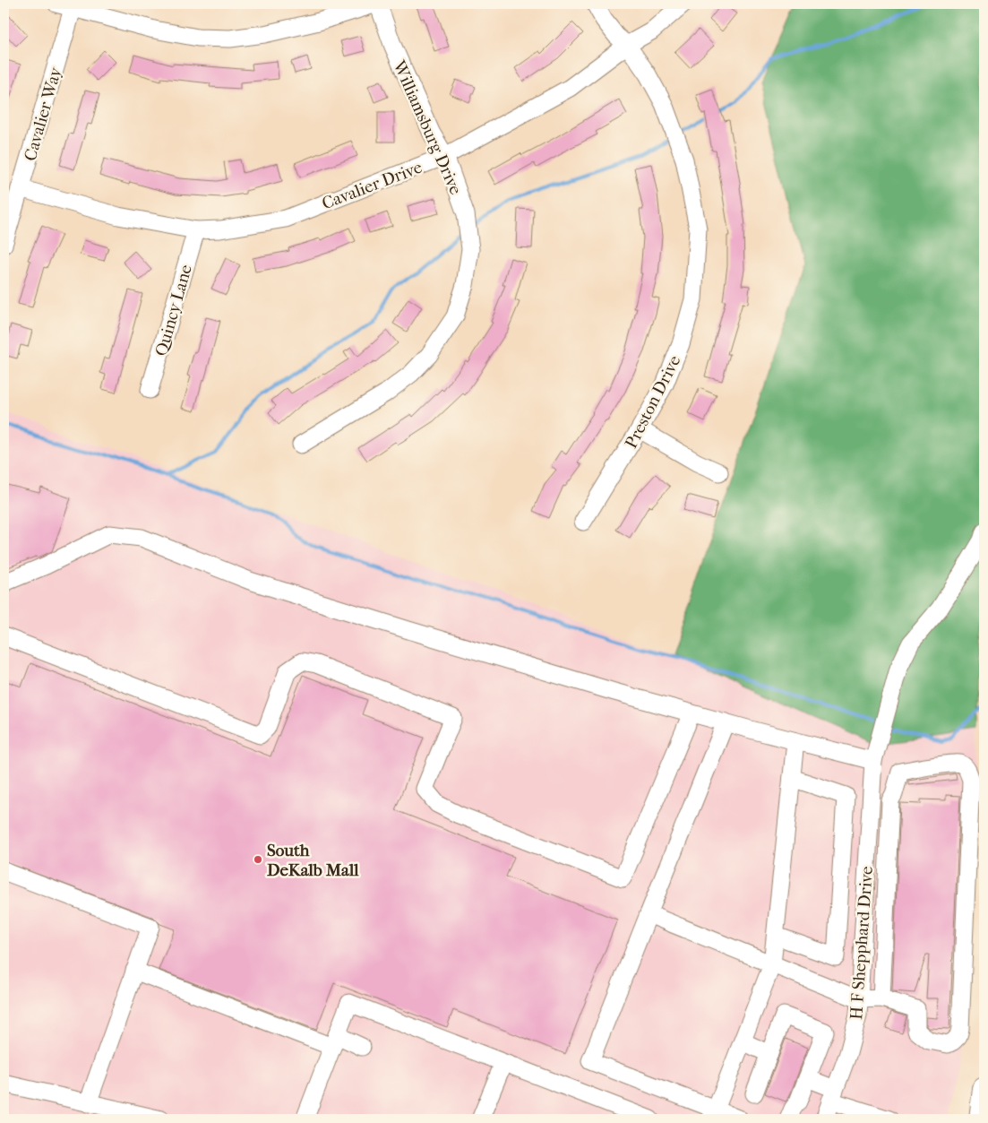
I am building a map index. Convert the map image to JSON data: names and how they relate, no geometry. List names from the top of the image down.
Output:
{
  "streets": {
    "street": [
      "Cavalier Way",
      "Williamsburg Drive",
      "Cavalier Drive",
      "Quincy Lane",
      "Preston Drive",
      "H F Shepphard Drive"
    ]
  },
  "crossings": [
    ["Cavalier Way", "Cavalier Drive"],
    ["Williamsburg Drive", "Cavalier Drive"],
    ["Cavalier Drive", "Quincy Lane"],
    ["Cavalier Drive", "Preston Drive"]
  ],
  "places": ["South DeKalb Mall"]
}
